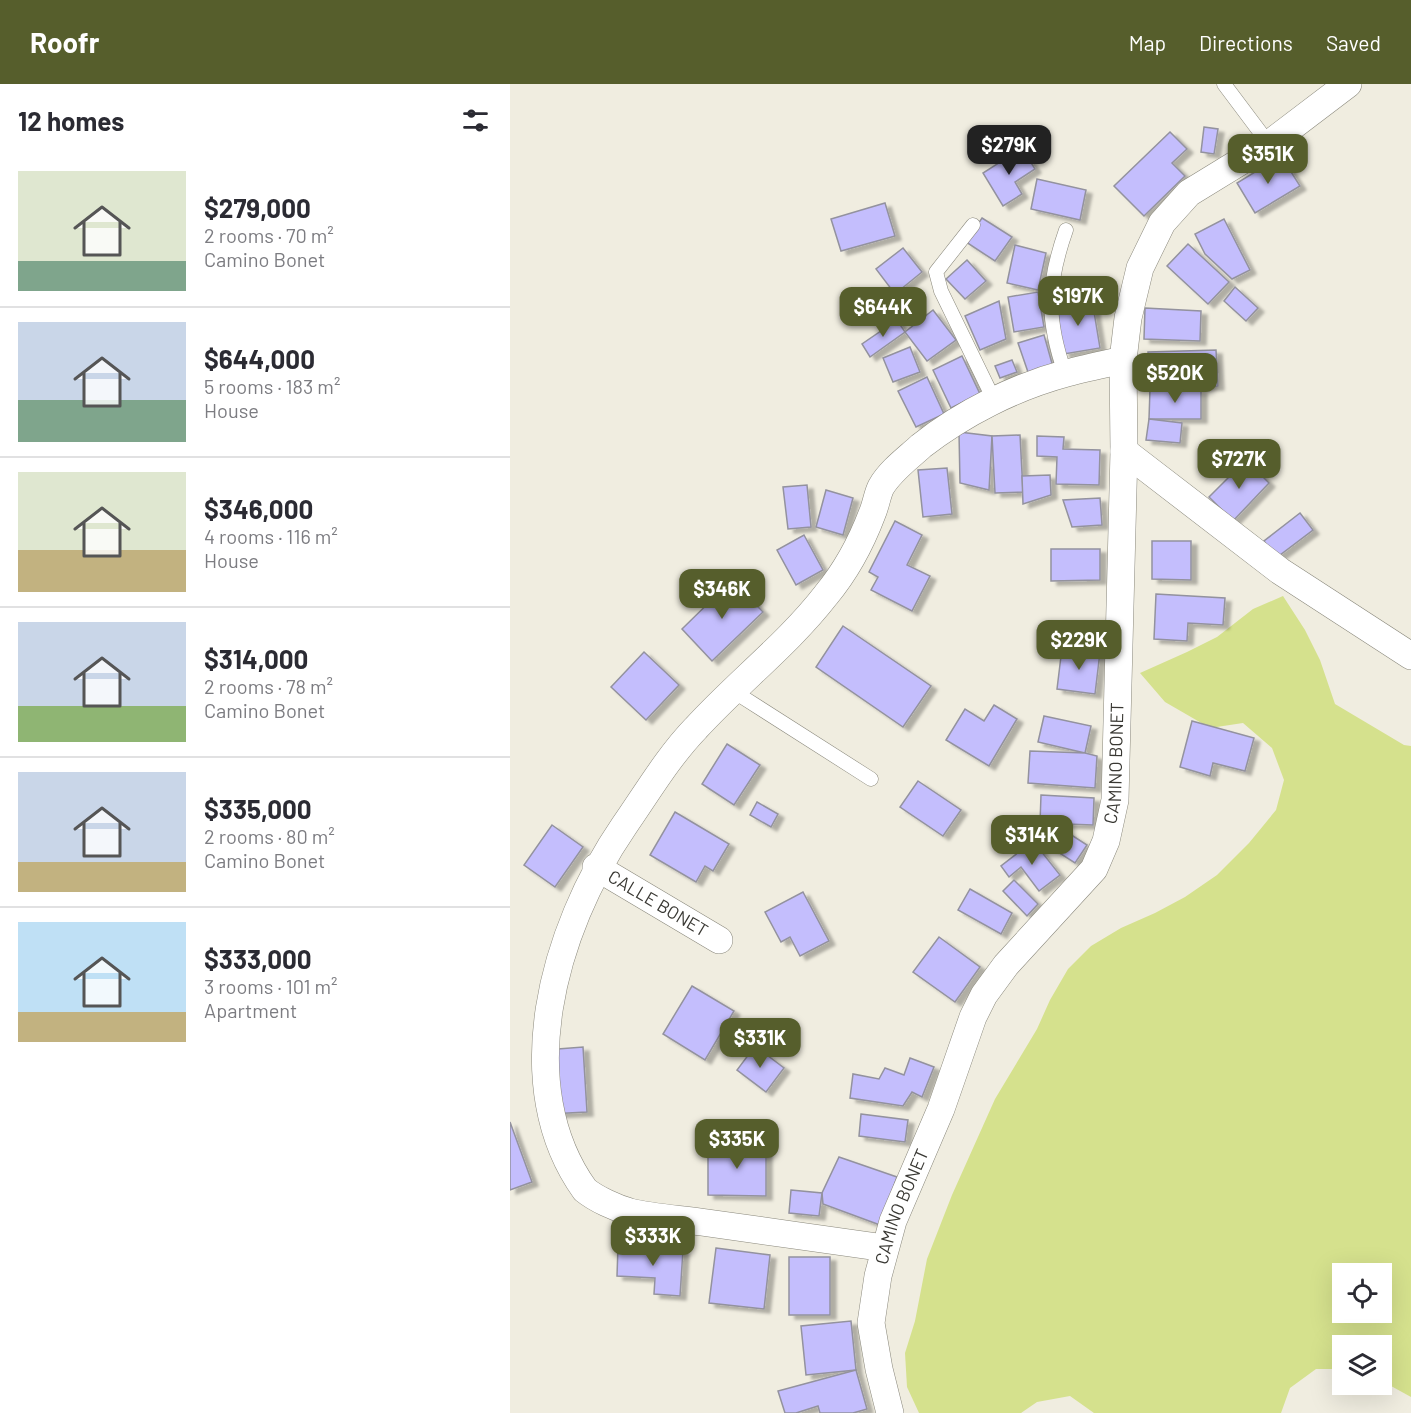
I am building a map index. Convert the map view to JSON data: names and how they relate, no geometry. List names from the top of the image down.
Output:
{
  "streets": {
    "street": ["CAMINO BONET", "CALLE BONET"]
  },
  "page": {
    "header": "Roofr",
    "nav": ["Map", "Directions", "Saved"],
    "heading": "12 homes",
    "price": [
      "$279K",
      "$351K",
      "$197K",
      "$644K",
      "$520K",
      "$727K",
      "$346K",
      "$229K",
      "$314K",
      "$331K",
      "$335K",
      "$333K"
    ],
    "list": [
      {
        "name": "$279,000",
        "note": "2 rooms · 70 m² · Camino Bonet"
      },
      {
        "name": "$644,000",
        "note": "5 rooms · 183 m² · House"
      },
      {
        "name": "$346,000",
        "note": "4 rooms · 116 m² · House"
      },
      {
        "name": "$314,000",
        "note": "2 rooms · 78 m² · Camino Bonet"
      },
      {
        "name": "$335,000",
        "note": "2 rooms · 80 m² · Camino Bonet"
      },
      {
        "name": "$333,000",
        "note": "3 rooms · 101 m² · Apartment"
      }
    ]
  }
}
